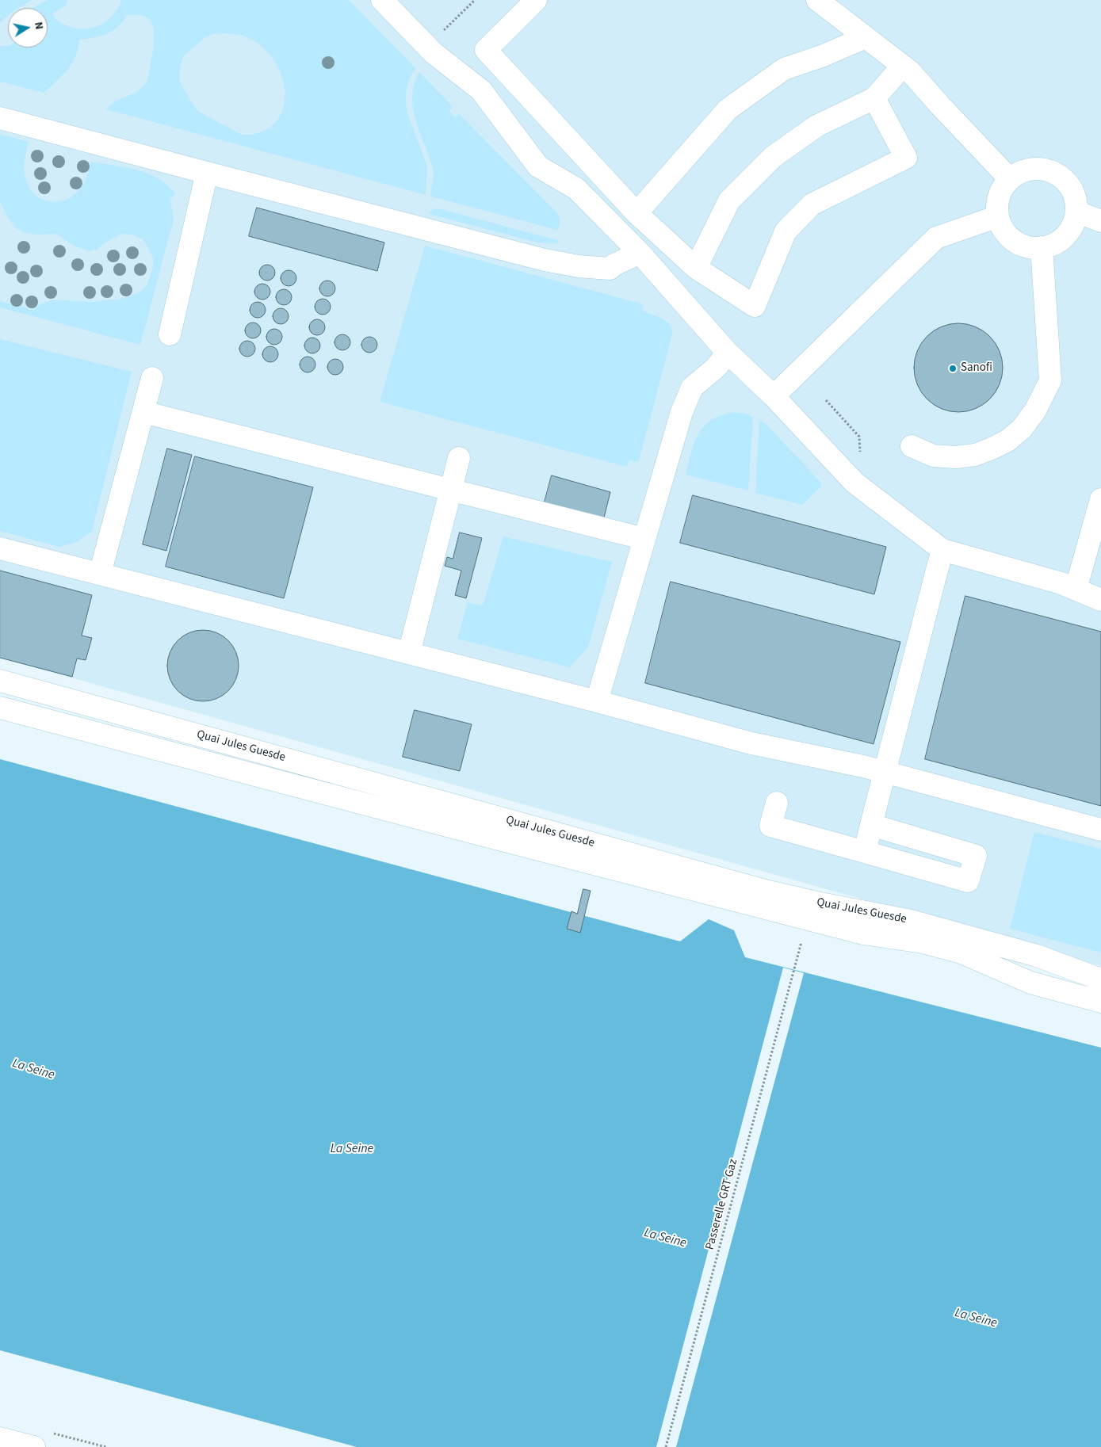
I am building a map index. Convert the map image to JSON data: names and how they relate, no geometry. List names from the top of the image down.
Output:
{
  "streets": {
    "main road": ["Quai Jules Guesde"],
    "path": ["Passerelle GRT Gaz"]
  },
  "water": ["La Seine"],
  "places": ["Sanofi"],
  "north": "right"
}
